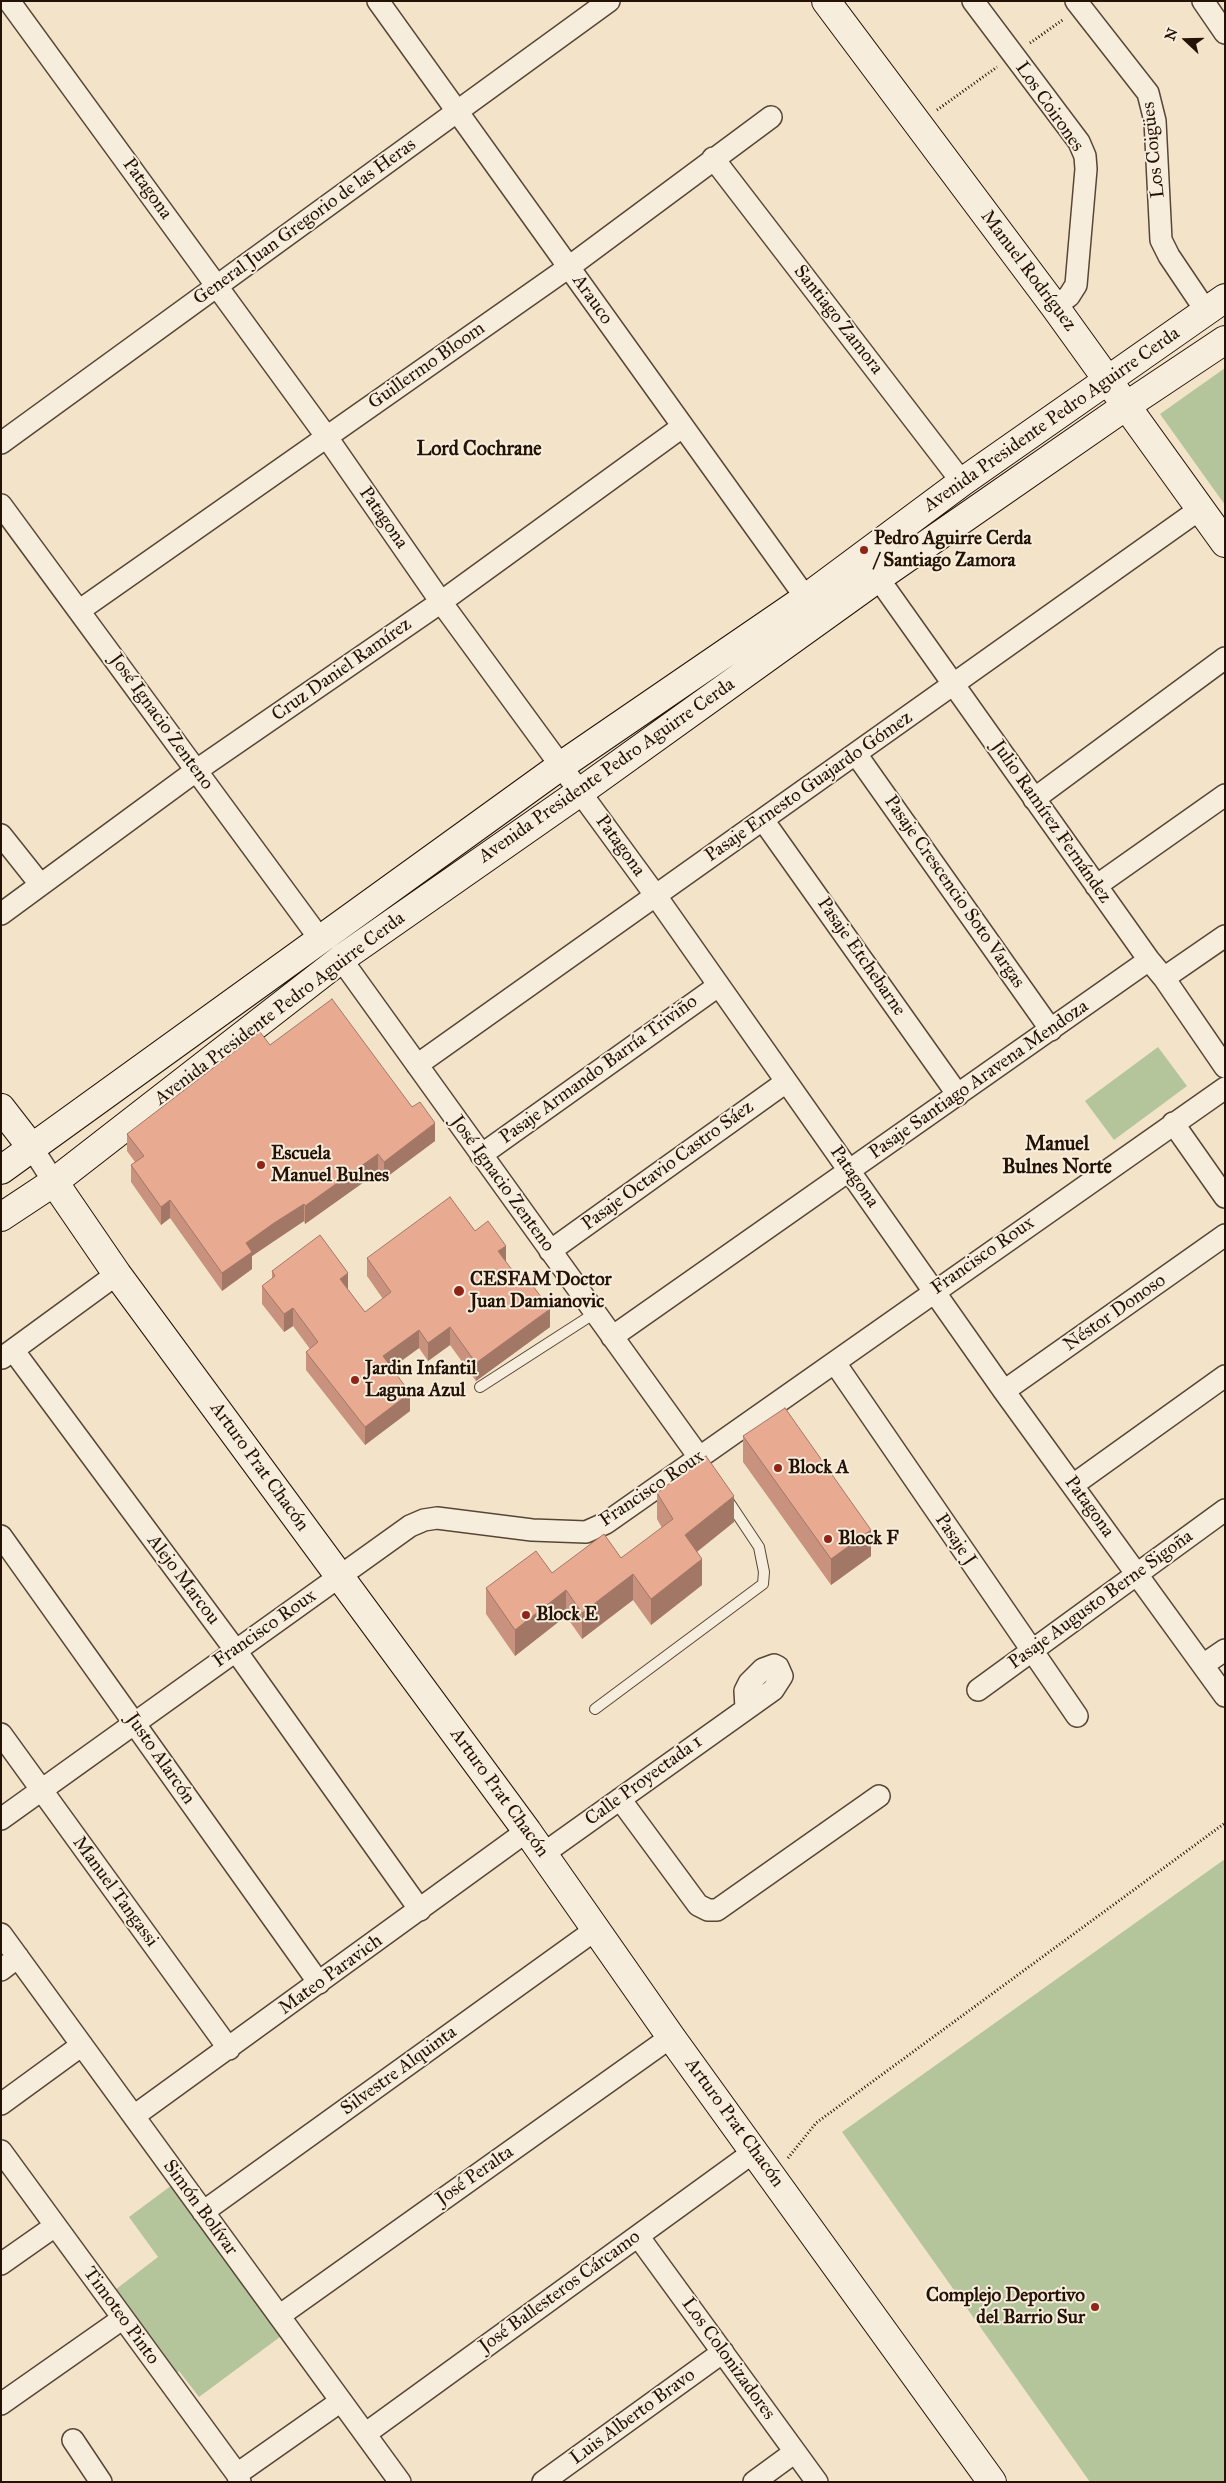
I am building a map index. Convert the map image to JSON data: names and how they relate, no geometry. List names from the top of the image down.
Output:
{
  "streets": {
    "main road": ["Manuel Rodríguez", "Avenida Presidente Pedro Aguirre Cerda", "Arturo Prat Chacón"],
    "street": [
      "Los Coirones",
      "Los Coigües",
      "Patagona",
      "General Juan Gregorio de las Heras",
      "Arauco",
      "Santiago Zamora",
      "Guillermo Bloom",
      "Cruz Daniel Ramírez",
      "José Ignacio Zenteno",
      "Pasaje Ernesto Guajardo Gómez",
      "Julio Ramírez Fernández",
      "Pasaje Crescencio Soto Vargas",
      "Pasaje Etchebarne",
      "Pasaje Armando Barría Triviño",
      "Pasaje Santiago Aravena Mendoza",
      "Pasaje Octavio Castro Sáez",
      "Francisco Roux",
      "Néstor Donoso",
      "Pasaje J",
      "Alejo Marcou",
      "Pasaje Augusto Berne Sigoña",
      "Justo Alarcón",
      "Calle Proyectada 1",
      "Manuel Tangassi",
      "Mateo Paravich",
      "Silvestre Alquinta",
      "José Peralta",
      "Simón Bolívar",
      "José Ballesteros Cárcamo",
      "Timoteo Pinto",
      "Los Colonizadores",
      "Luis Alberto Bravo"
    ]
  },
  "crossings": [
    ["Los Coirones", "Manuel Rodríguez"],
    ["Los Coigües", "Avenida Presidente Pedro Aguirre Cerda"],
    ["Patagona", "General Juan Gregorio de las Heras"],
    ["Patagona", "Guillermo Bloom"],
    ["Patagona", "Avenida Presidente Pedro Aguirre Cerda"],
    ["Patagona", "Cruz Daniel Ramírez"],
    ["Patagona", "Pasaje Ernesto Guajardo Gómez"],
    ["Patagona", "Pasaje Armando Barría Triviño"],
    ["Patagona", "Pasaje Santiago Aravena Mendoza"],
    ["Patagona", "Pasaje Octavio Castro Sáez"],
    ["Patagona", "Francisco Roux"],
    ["Patagona", "Néstor Donoso"],
    ["Patagona", "Pasaje Augusto Berne Sigoña"],
    ["General Juan Gregorio de las Heras", "Arauco"],
    ["Manuel Rodríguez", "Avenida Presidente Pedro Aguirre Cerda"],
    ["Manuel Rodríguez", "Pasaje Ernesto Guajardo Gómez"],
    ["Arauco", "Guillermo Bloom"],
    ["Arauco", "Avenida Presidente Pedro Aguirre Cerda"],
    ["Arauco", "Cruz Daniel Ramírez"],
    ["Santiago Zamora", "Guillermo Bloom"],
    ["Santiago Zamora", "Avenida Presidente Pedro Aguirre Cerda"],
    ["Guillermo Bloom", "José Ignacio Zenteno"],
    ["Avenida Presidente Pedro Aguirre Cerda", "José Ignacio Zenteno"],
    ["Avenida Presidente Pedro Aguirre Cerda", "Julio Ramírez Fernández"],
    ["Avenida Presidente Pedro Aguirre Cerda", "Arturo Prat Chacón"],
    ["Cruz Daniel Ramírez", "José Ignacio Zenteno"],
    ["José Ignacio Zenteno", "Pasaje Ernesto Guajardo Gómez"],
    ["José Ignacio Zenteno", "Pasaje Armando Barría Triviño"],
    ["José Ignacio Zenteno", "Pasaje Santiago Aravena Mendoza"],
    ["José Ignacio Zenteno", "Pasaje Octavio Castro Sáez"],
    ["José Ignacio Zenteno", "Francisco Roux"],
    ["Pasaje Ernesto Guajardo Gómez", "Julio Ramírez Fernández"],
    ["Pasaje Ernesto Guajardo Gómez", "Pasaje Crescencio Soto Vargas"],
    ["Pasaje Ernesto Guajardo Gómez", "Pasaje Etchebarne"],
    ["Julio Ramírez Fernández", "Pasaje Santiago Aravena Mendoza"],
    ["Pasaje Crescencio Soto Vargas", "Pasaje Santiago Aravena Mendoza"],
    ["Pasaje Etchebarne", "Pasaje Santiago Aravena Mendoza"],
    ["Francisco Roux", "Arturo Prat Chacón"],
    ["Francisco Roux", "Pasaje J"],
    ["Francisco Roux", "Alejo Marcou"],
    ["Francisco Roux", "Justo Alarcón"],
    ["Francisco Roux", "Manuel Tangassi"],
    ["Arturo Prat Chacón", "Calle Proyectada 1"],
    ["Arturo Prat Chacón", "Mateo Paravich"],
    ["Arturo Prat Chacón", "Silvestre Alquinta"],
    ["Arturo Prat Chacón", "José Peralta"],
    ["Arturo Prat Chacón", "José Ballesteros Cárcamo"],
    ["Pasaje J", "Pasaje Augusto Berne Sigoña"],
    ["Alejo Marcou", "Mateo Paravich"],
    ["Justo Alarcón", "Mateo Paravich"],
    ["Manuel Tangassi", "Mateo Paravich"],
    ["Mateo Paravich", "Simón Bolívar"],
    ["Silvestre Alquinta", "Simón Bolívar"],
    ["José Peralta", "Simón Bolívar"],
    ["Simón Bolívar", "José Ballesteros Cárcamo"],
    ["José Ballesteros Cárcamo", "Los Colonizadores"],
    ["Los Colonizadores", "Luis Alberto Bravo"]
  ],
  "districts": ["Lord Cochrane", "Manuel Bulnes Norte"],
  "places": [
    "Pedro Aguirre Cerda / Santiago Zamora",
    "Escuela Manuel Bulnes",
    "CESFAM Doctor Juan Damianovic",
    "Jardin Infantil Laguna Azul",
    "Block A",
    "Block F",
    "Block E",
    "Complejo Deportivo del Barrio Sur"
  ],
  "north": "left"
}
